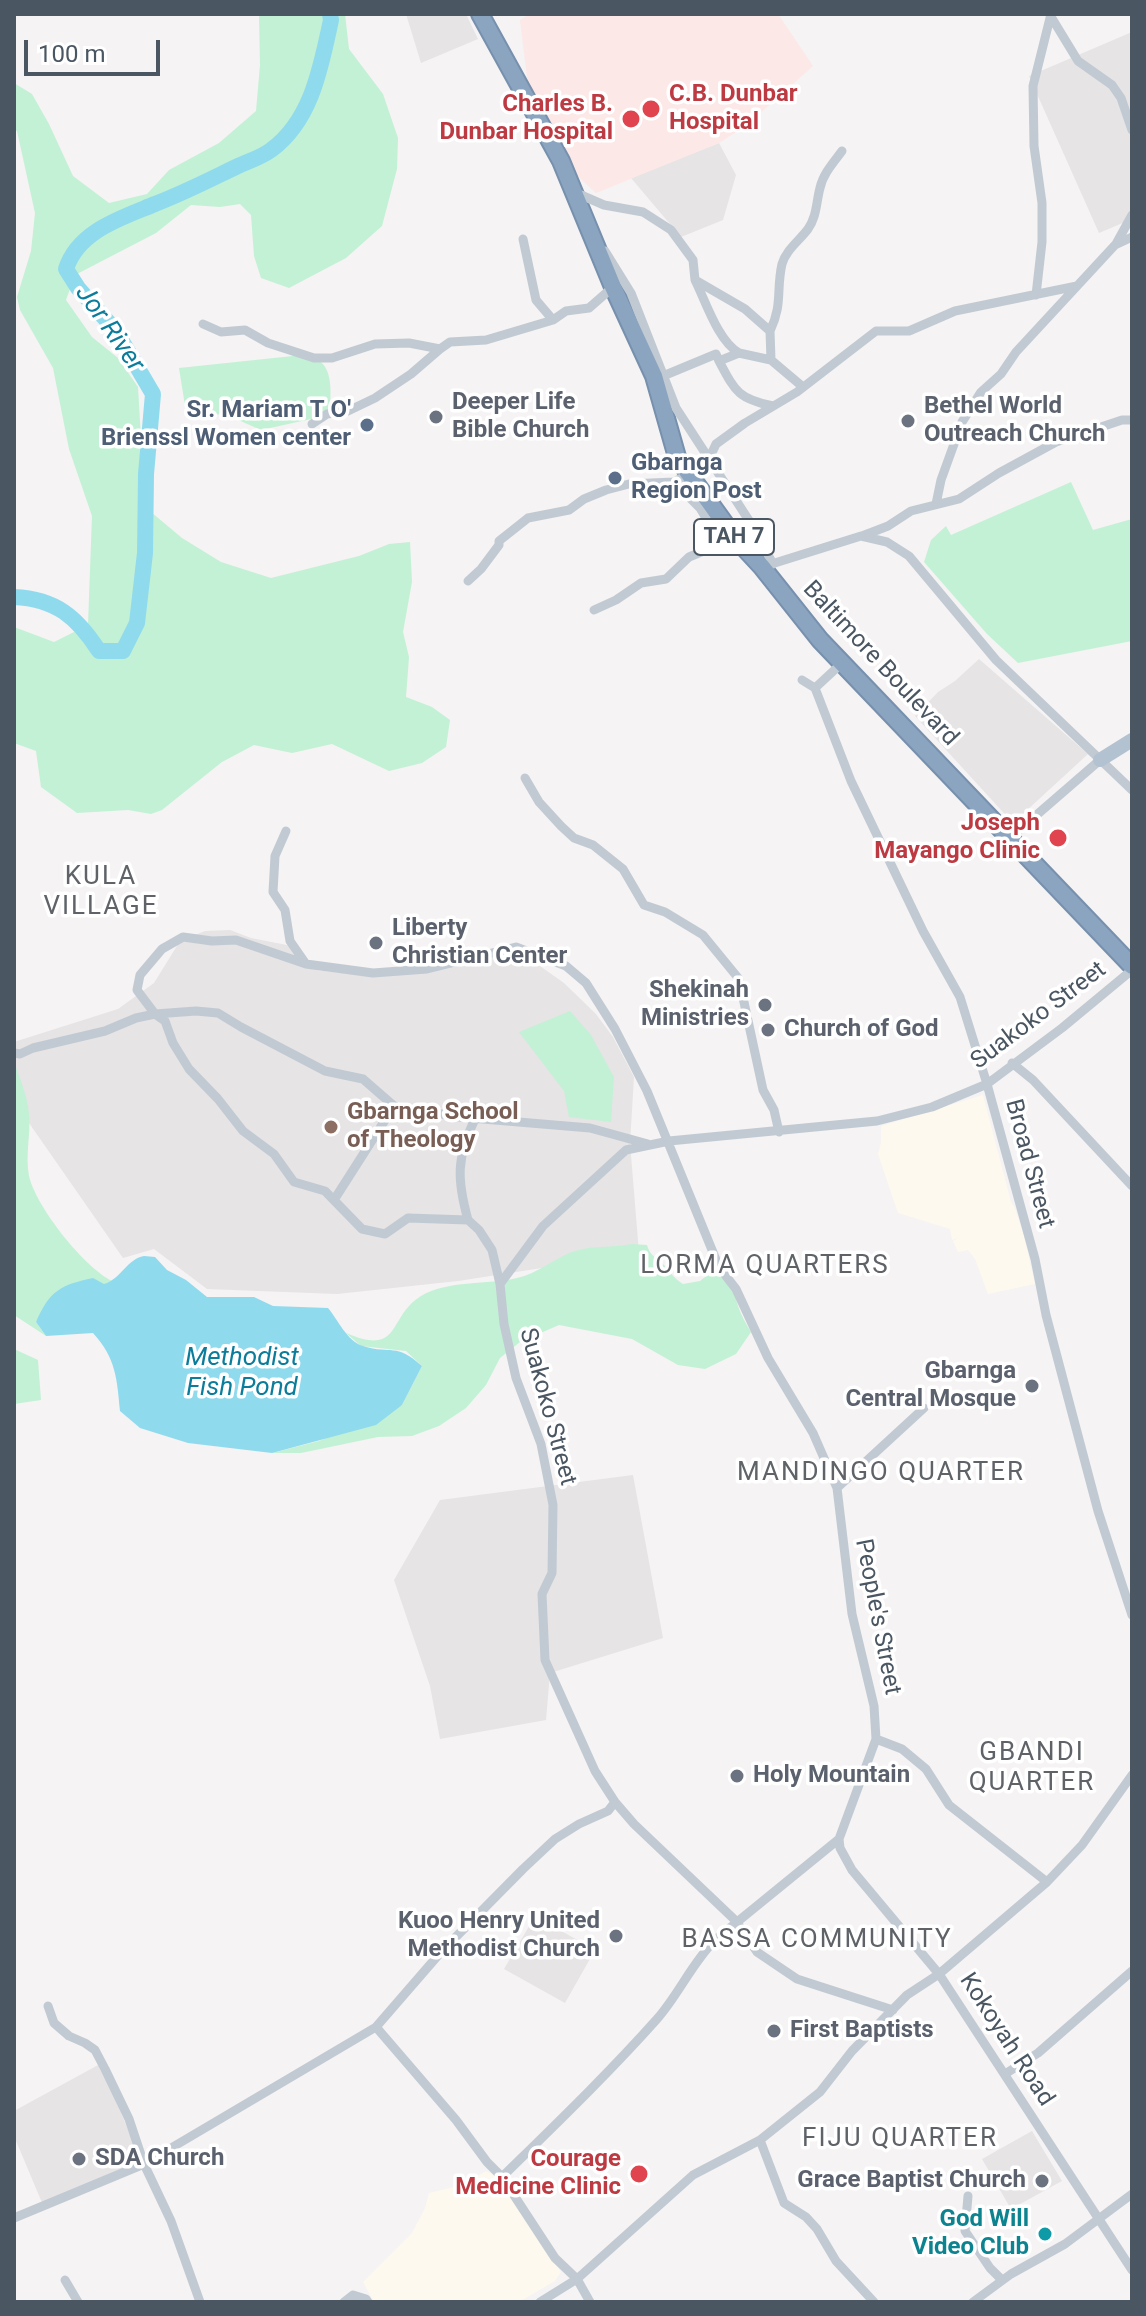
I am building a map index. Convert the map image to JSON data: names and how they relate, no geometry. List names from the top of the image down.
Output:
{
  "streets": {
    "highway": ["TAH 7", "Baltimore Boulevard"],
    "street": [
      "Suakoko Street",
      "Broad Street",
      "People's Street",
      "Kokoyah Road"
    ]
  },
  "crossings": [
    ["Baltimore Boulevard", "Suakoko Street"],
    ["Suakoko Street", "Broad Street"],
    ["Suakoko Street", "People's Street"],
    ["People's Street", "Kokoyah Road"]
  ],
  "districts": [
    "KULA VILLAGE",
    "LORMA QUARTERS",
    "MANDINGO QUARTER",
    "GBANDI QUARTER",
    "BASSA COMMUNITY",
    "FIJU QUARTER"
  ],
  "water": ["Jor River", "Methodist Fish Pond"],
  "places": [
    "C.B. Dunbar Hospital",
    "Charles B. Dunbar Hospital",
    "Deeper Life Bible Church",
    "Bethel World Outreach Church",
    "Sr. Mariam T O' Brienssl Women center",
    "Gbarnga Region Post",
    "Joseph Mayango Clinic",
    "Liberty Christian Center",
    "Shekinah Ministries",
    "Church of God",
    "Gbarnga School of Theology",
    "Gbarnga Central Mosque",
    "Holy Mountain",
    "Kuoo Henry United Methodist Church",
    "First Baptists",
    "SDA Church",
    "Courage Medicine Clinic",
    "Grace Baptist Church",
    "God Will Video Club"
  ],
  "scale_bar": "100 m"
}
